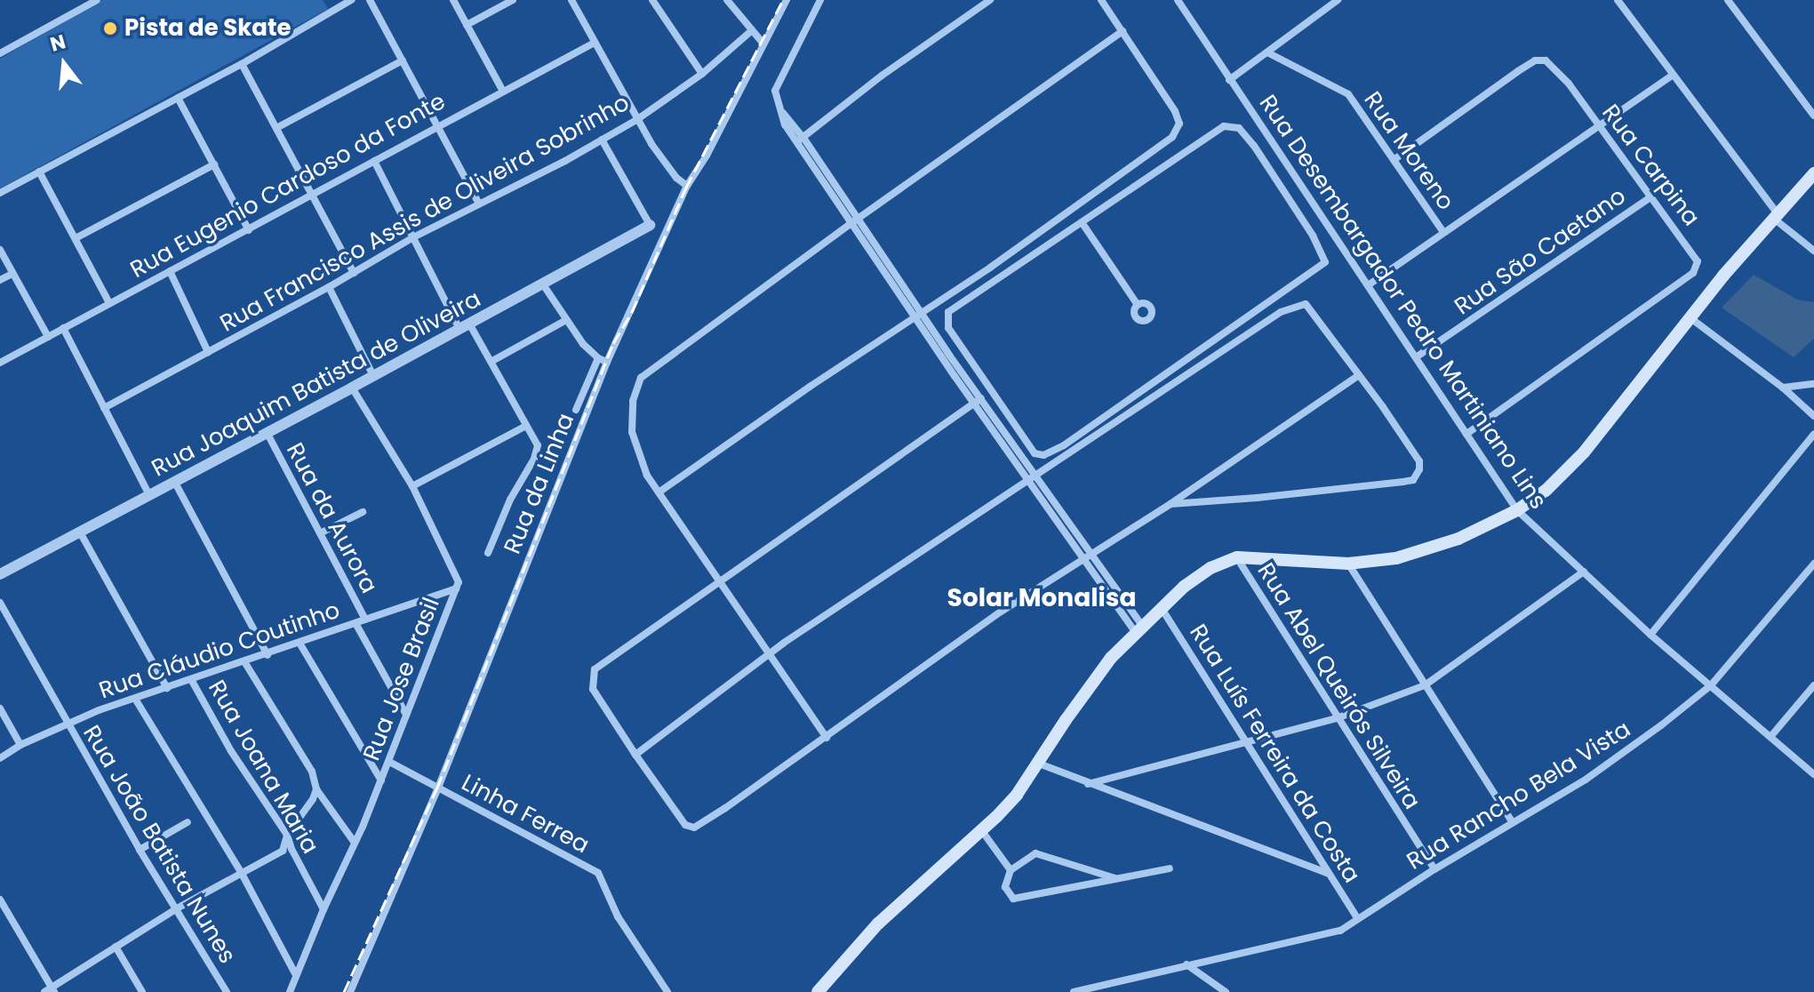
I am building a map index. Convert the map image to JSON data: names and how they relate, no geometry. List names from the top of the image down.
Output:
{
  "streets": {
    "street": [
      "Rua Moreno",
      "Rua Carpina",
      "Rua Eugenio Cardoso da Fonte",
      "Rua Francisco Assis de Oliveira Sobrinho",
      "Rua São Caetano",
      "Rua Desembargador Pedro Martiniano Lins",
      "Rua Joaquim Batista de Oliveira",
      "Rua da Linha",
      "Rua da Aurora",
      "Rua Cláudio Coutinho",
      "Rua Jose Brasil",
      "Rua Abel Queirós Silveira",
      "Rua Luís Ferreira da Costa",
      "Rua Joana Maria",
      "Rua Rancho Bela Vista",
      "Linha Ferrea",
      "Rua João Batista Nunes"
    ]
  },
  "crossings": [
    ["Rua Moreno", "Rua Carpina"],
    ["Rua Carpina", "Rua São Caetano"],
    ["Rua Carpina", "Rua Desembargador Pedro Martiniano Lins"],
    ["Rua São Caetano", "Rua Desembargador Pedro Martiniano Lins"],
    ["Rua Desembargador Pedro Martiniano Lins", "Rua Rancho Bela Vista"],
    ["Rua Joaquim Batista de Oliveira", "Rua da Aurora"],
    ["Rua Joaquim Batista de Oliveira", "Rua Jose Brasil"],
    ["Rua da Linha", "Linha Ferrea"],
    ["Rua da Aurora", "Rua Cláudio Coutinho"],
    ["Rua da Aurora", "Rua Jose Brasil"],
    ["Rua Cláudio Coutinho", "Rua Jose Brasil"],
    ["Rua Cláudio Coutinho", "Rua Joana Maria"],
    ["Rua Cláudio Coutinho", "Rua João Batista Nunes"],
    ["Rua Jose Brasil", "Rua Joana Maria"],
    ["Rua Jose Brasil", "Linha Ferrea"],
    ["Rua Abel Queirós Silveira", "Rua Rancho Bela Vista"],
    ["Rua Luís Ferreira da Costa", "Rua Rancho Bela Vista"]
  ],
  "districts": ["Solar Monalisa"],
  "places": ["Pista de Skate"],
  "north": "top"
}
